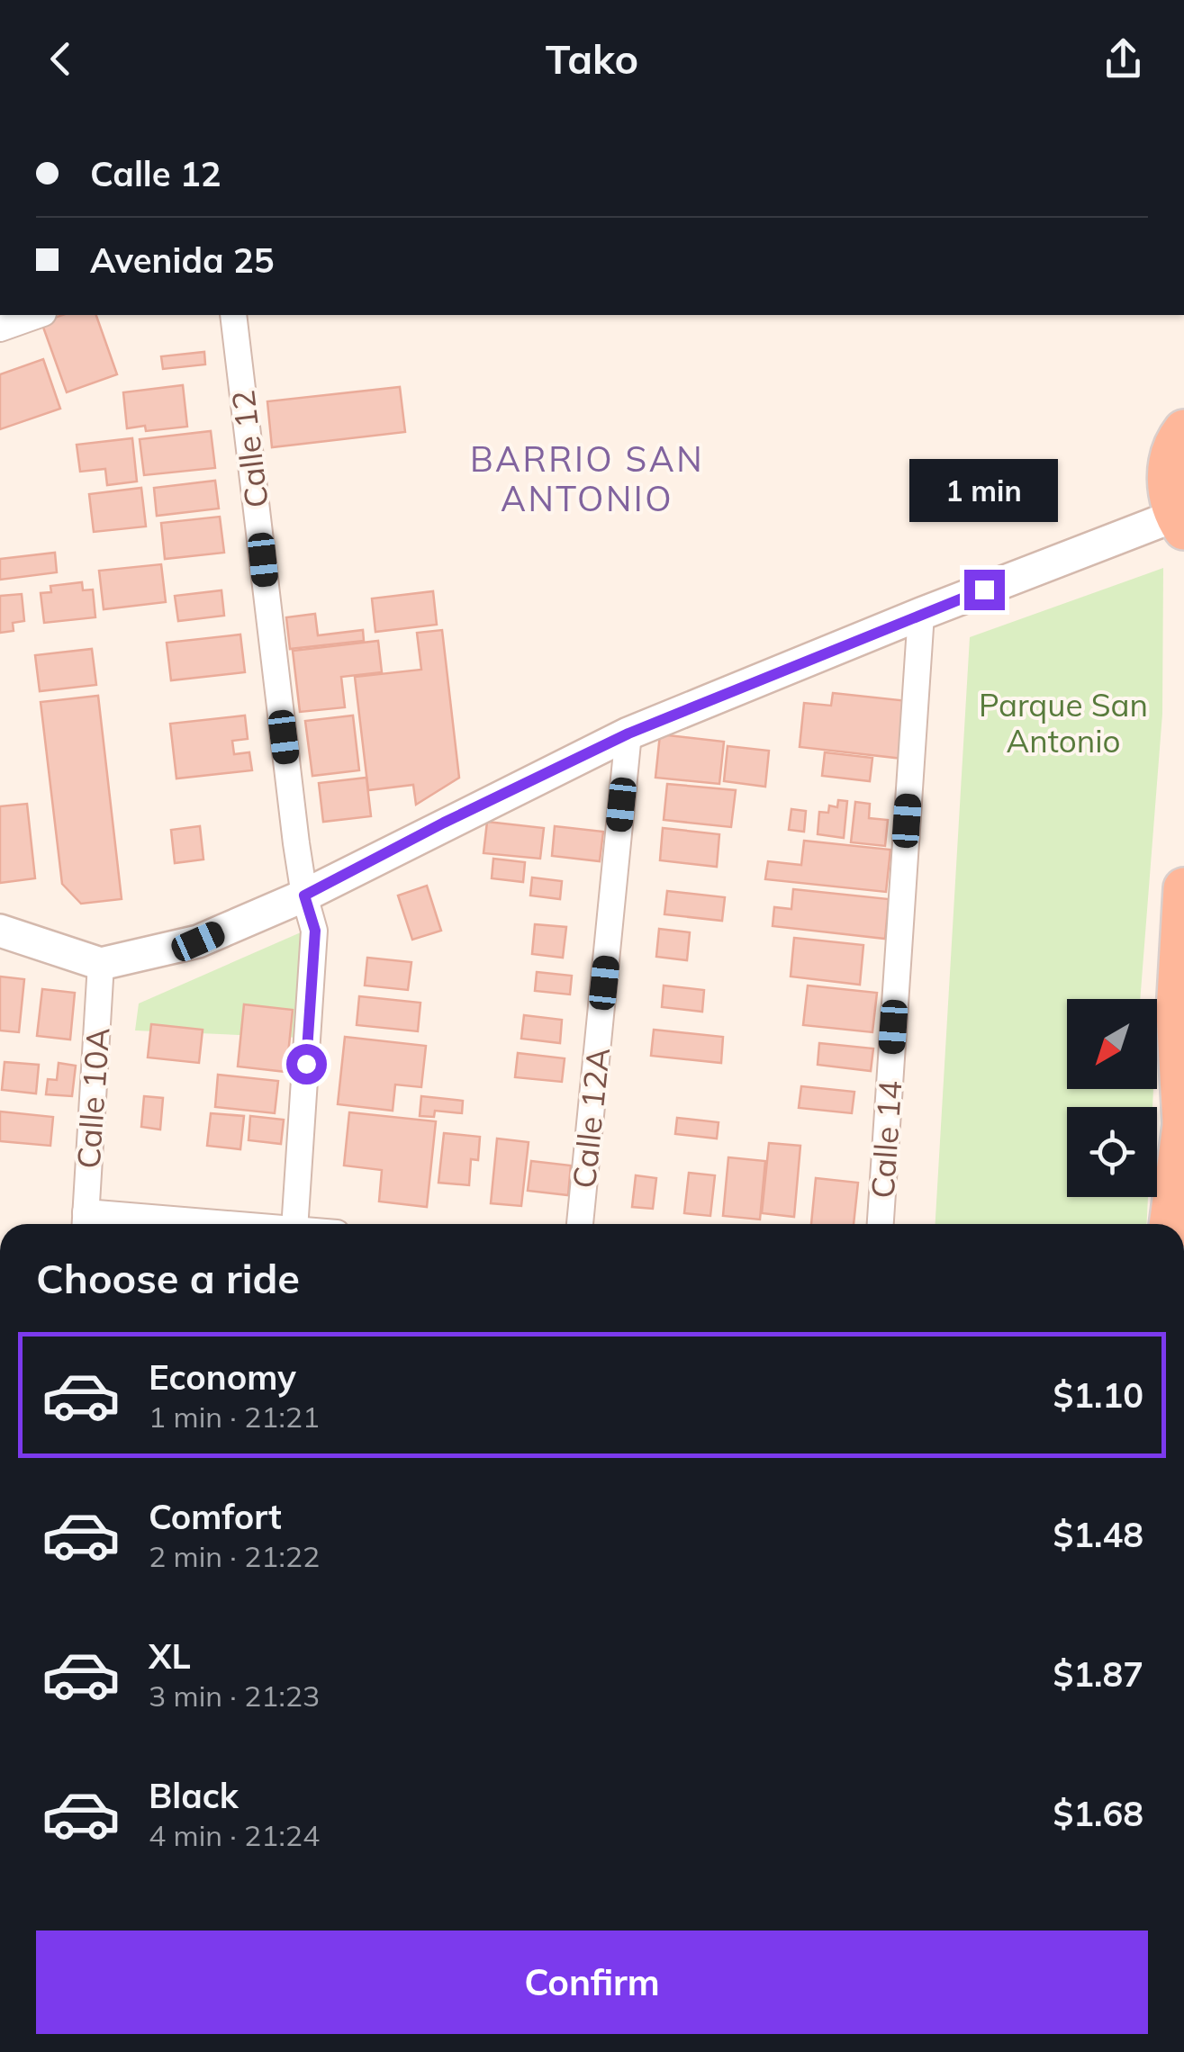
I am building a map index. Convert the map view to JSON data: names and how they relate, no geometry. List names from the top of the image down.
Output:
{
  "streets": {
    "street": [
      "Calle 12",
      "Calle 10A",
      "Calle 12A",
      "Calle 14"
    ]
  },
  "districts": ["BARRIO SAN ANTONIO"],
  "parks": ["Parque San Antonio"],
  "north": "bottom left",
  "page": {
    "header": "Tako",
    "banner": ["Calle 12", "Avenida 25"],
    "bubble": "1 min",
    "heading": "Choose a ride",
    "list": [
      {
        "name": "Economy",
        "note": "1 min · 21:21",
        "value": "$1.10"
      },
      {
        "name": "Comfort",
        "note": "2 min · 21:22",
        "value": "$1.48"
      },
      {
        "name": "XL",
        "note": "3 min · 21:23",
        "value": "$1.87"
      },
      {
        "name": "Black",
        "note": "4 min · 21:24",
        "value": "$1.68"
      }
    ],
    "buttons": "Confirm"
  }
}
